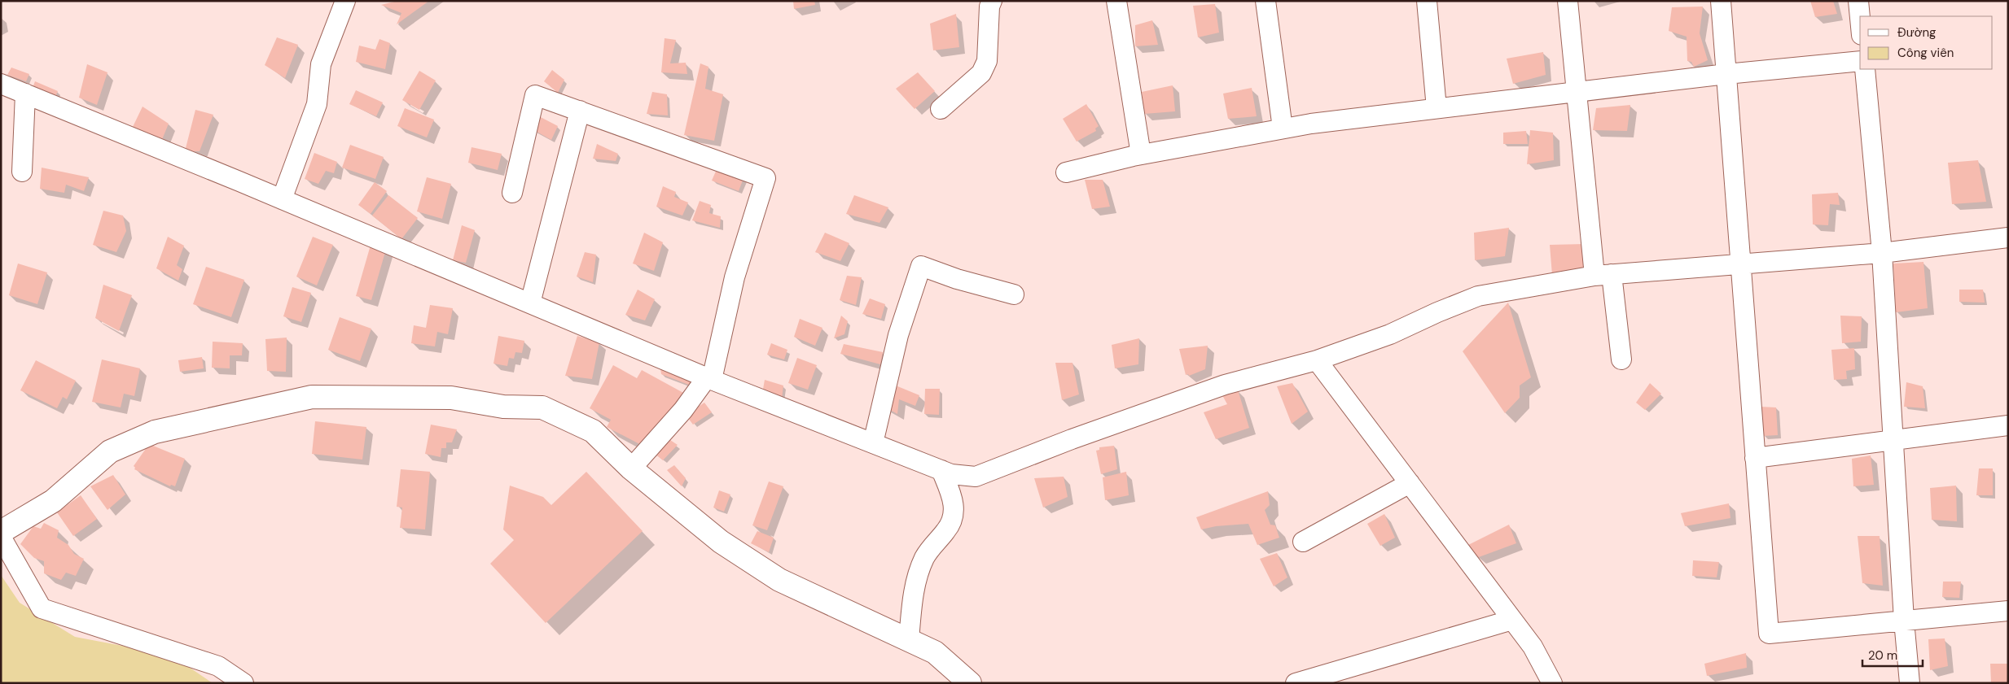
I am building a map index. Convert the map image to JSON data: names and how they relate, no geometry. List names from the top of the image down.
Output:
{
  "legend": ["Đường", "Công viên"],
  "scale_bar": "20 m"
}
